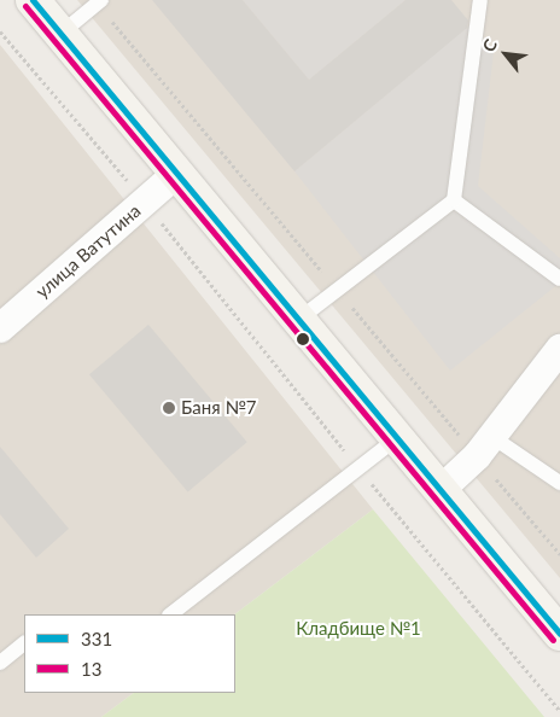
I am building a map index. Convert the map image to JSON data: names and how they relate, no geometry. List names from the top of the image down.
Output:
{
  "streets": {
    "street": ["улица Ватутина"]
  },
  "parks": ["Кладбище №1"],
  "places": ["Баня №7"],
  "lines": ["transit line 331", "transit line 13"],
  "legend": ["331", "13"],
  "north": "top left"
}
